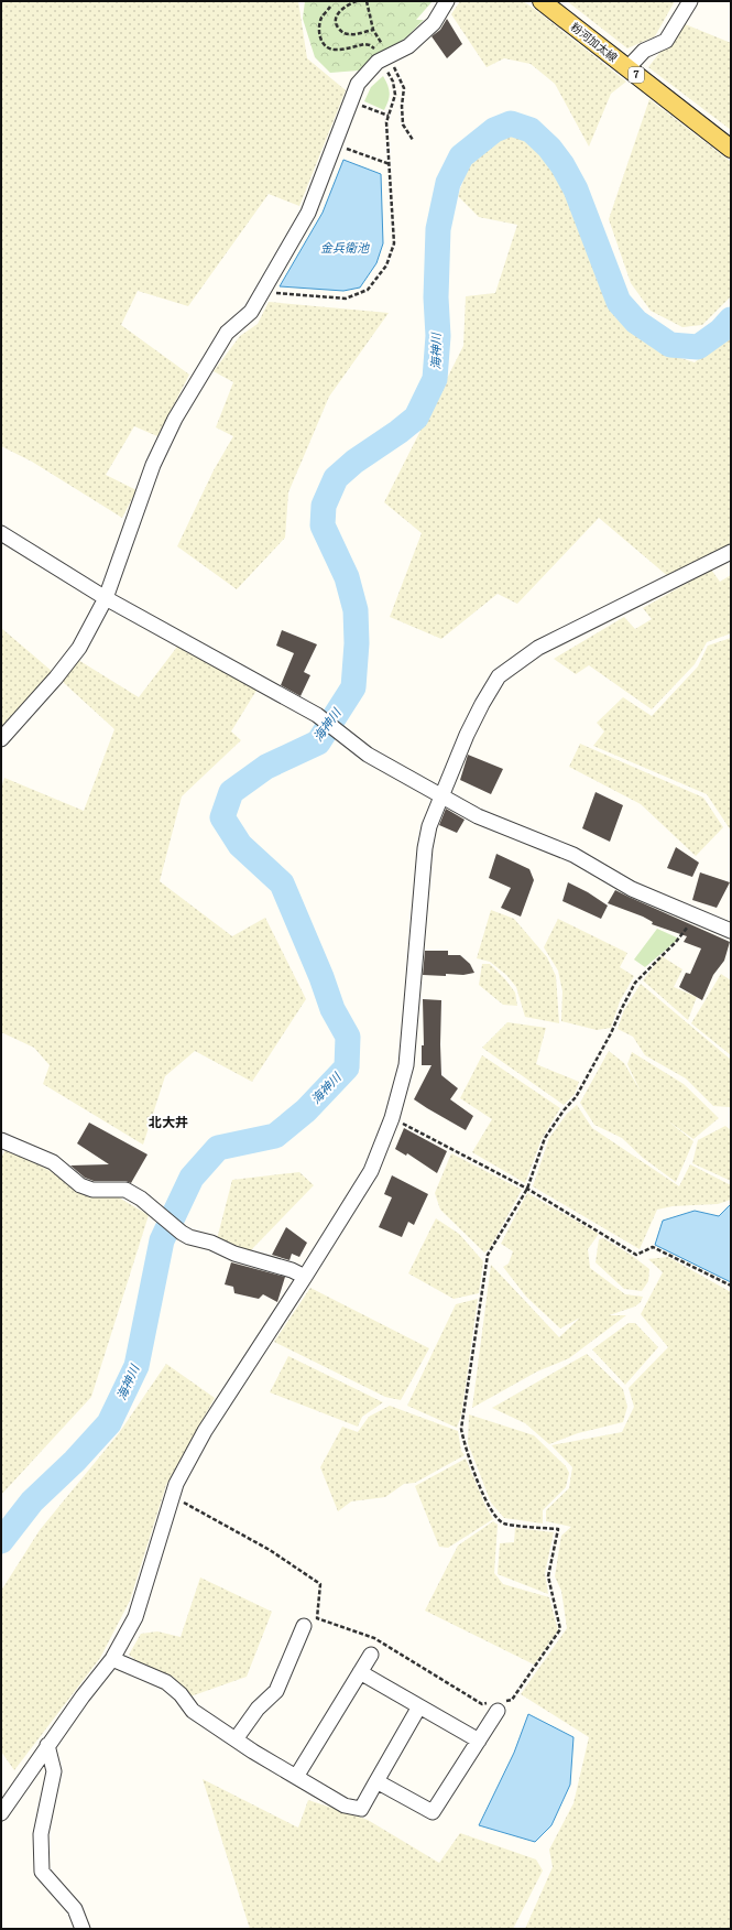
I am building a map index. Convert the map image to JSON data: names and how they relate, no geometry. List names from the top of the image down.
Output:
{
  "streets": {
    "main road": ["粉河加太線", "7"]
  },
  "districts": ["北大井"],
  "water": ["金兵衛池", "海神川"]
}
